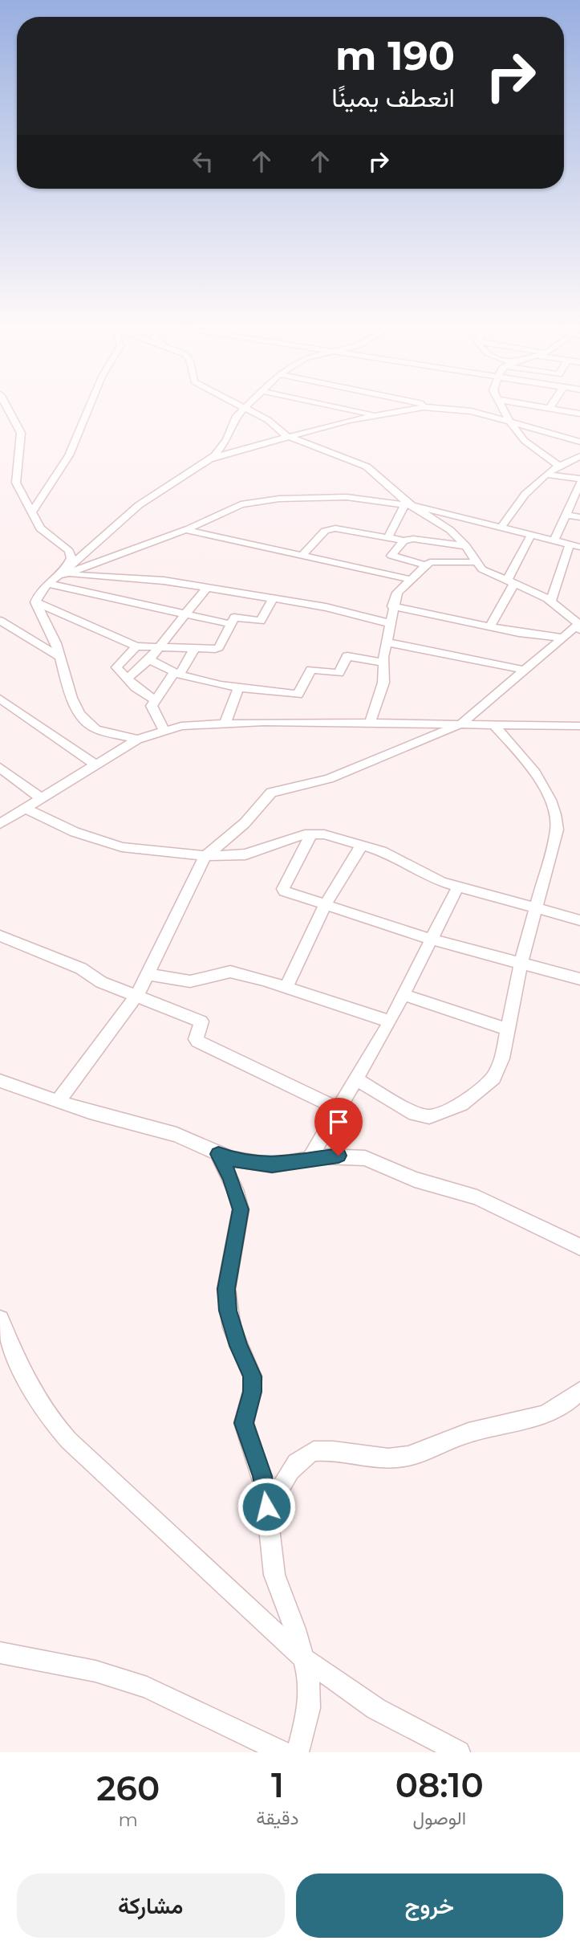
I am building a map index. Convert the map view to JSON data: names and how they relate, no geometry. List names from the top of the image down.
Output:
{
  "page": {
    "turn": ["190 m", "انعطف يمينًا"],
    "eta": [
      "08:10",
      "الوصول",
      "1",
      "دقيقة",
      "260",
      "m"
    ],
    "buttons": ["خروج", "مشاركة"]
  }
}
